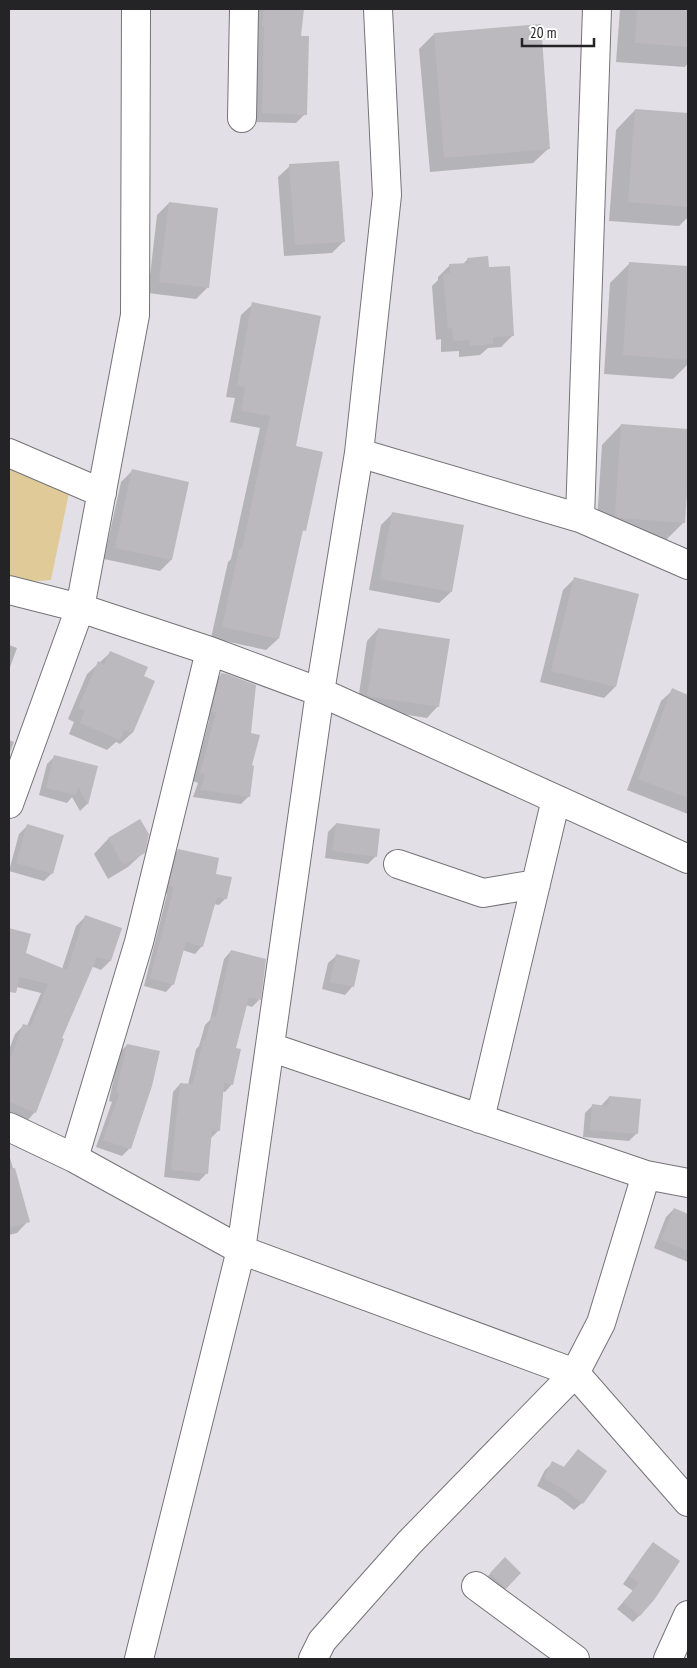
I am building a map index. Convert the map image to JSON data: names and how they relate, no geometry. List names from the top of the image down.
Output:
{
  "scale_bar": "20 m"
}
